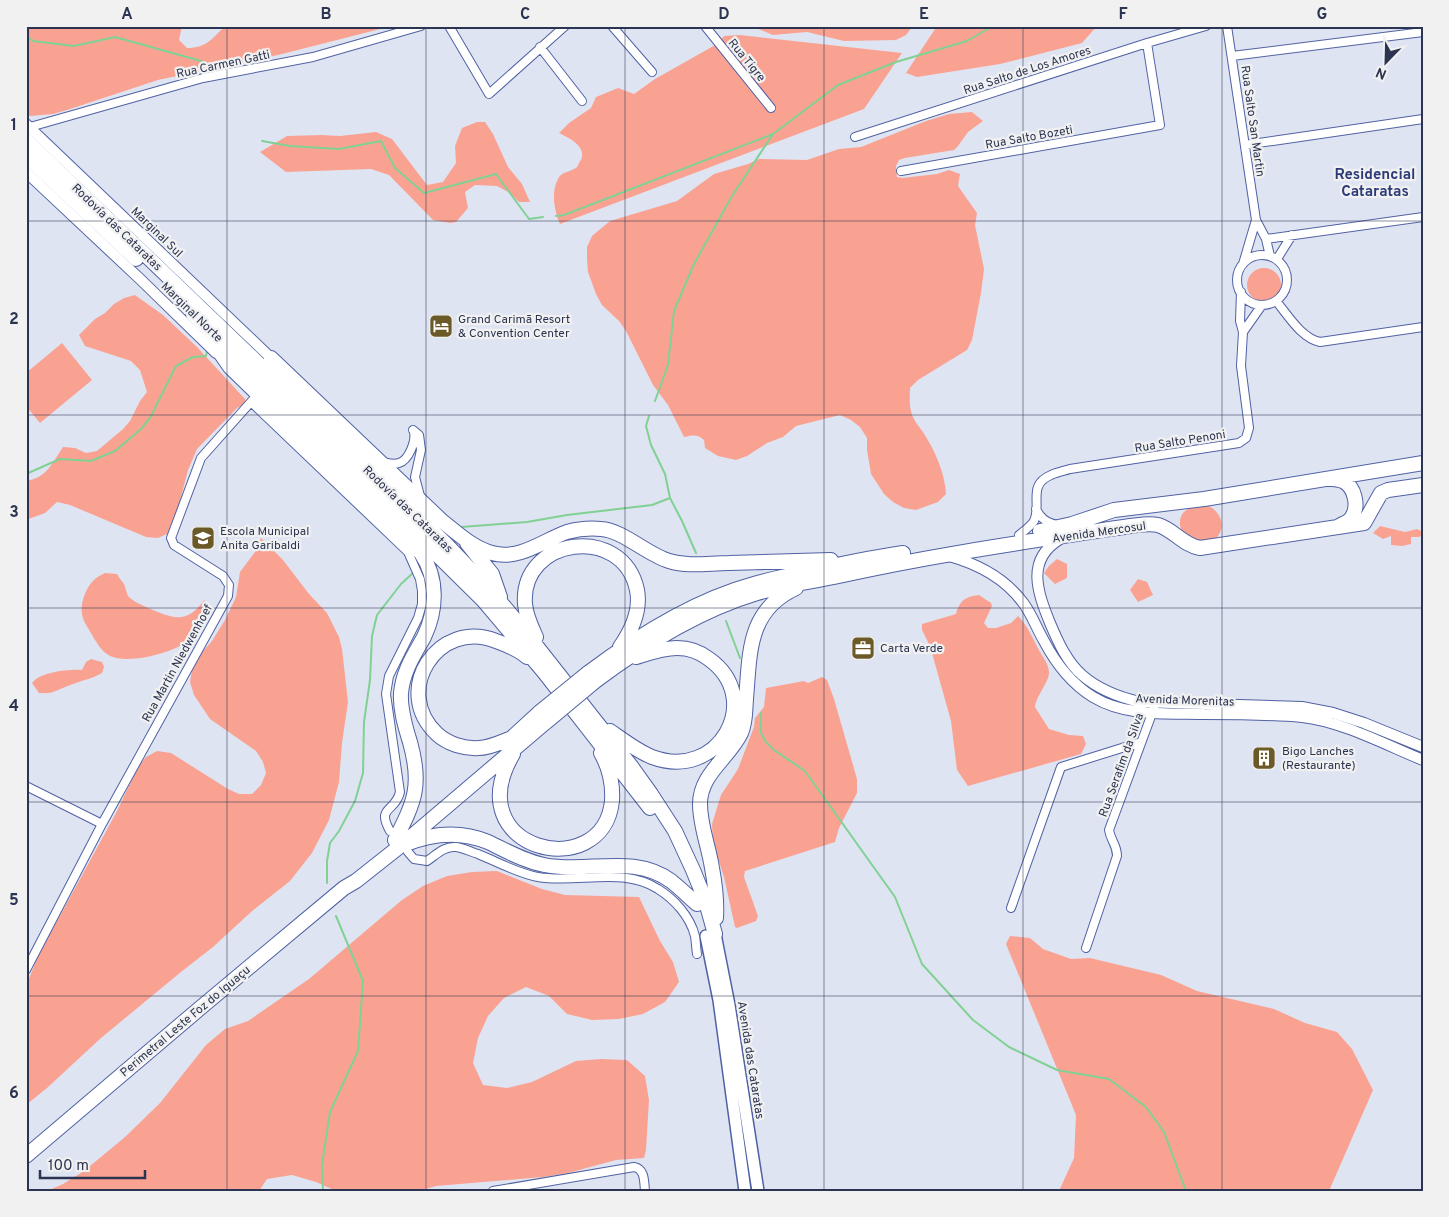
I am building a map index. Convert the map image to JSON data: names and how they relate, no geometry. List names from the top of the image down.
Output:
{
  "streets": {
    "highway": ["Rodovía das Cataratas", "Avenida Mercosul", "Perimetral Leste Foz do Iguaçu"],
    "main road": [
      "Marginal Sul",
      "Marginal Norte",
      "Avenida Morenitas",
      "Avenida das Cataratas"
    ],
    "street": [
      "Rua Tigre",
      "Rua Carmen Gatti",
      "Rua Salto de Los Amores",
      "Rua Salto San Martin",
      "Rua Salto Bozeti",
      "Rua Salto Penoni",
      "Rua Martin Niedwenhoef",
      "Rua Serafim da Silva"
    ]
  },
  "crossings": [
    ["Rua Carmen Gatti", "Rodovía das Cataratas"],
    ["Rua Carmen Gatti", "Marginal Sul"],
    ["Rua Salto de Los Amores", "Rua Salto Bozeti"],
    ["Rua Salto San Martin", "Rua Salto Penoni"],
    ["Rodovía das Cataratas", "Marginal Sul"],
    ["Rodovía das Cataratas", "Avenida das Cataratas"],
    ["Rua Salto Penoni", "Avenida Mercosul"],
    ["Avenida Mercosul", "Avenida Morenitas"],
    ["Avenida Morenitas", "Rua Serafim da Silva"]
  ],
  "districts": ["Residencial Cataratas"],
  "places": {
    "hotel": ["Grand Carimã Resort & Convention Center"],
    "school or university": ["Escola Municipal Anita Garibaldi"],
    "office": ["Carta Verde"],
    "building": ["Bigo Lanches (Restaurante)"]
  },
  "scale_bar": "100 m",
  "north": "bottom left",
  "grid": {
    "columns": [
      "A",
      "B",
      "C",
      "D",
      "E",
      "F",
      "G"
    ],
    "rows": [
      "1",
      "2",
      "3",
      "4",
      "5",
      "6"
    ]
  }
}
